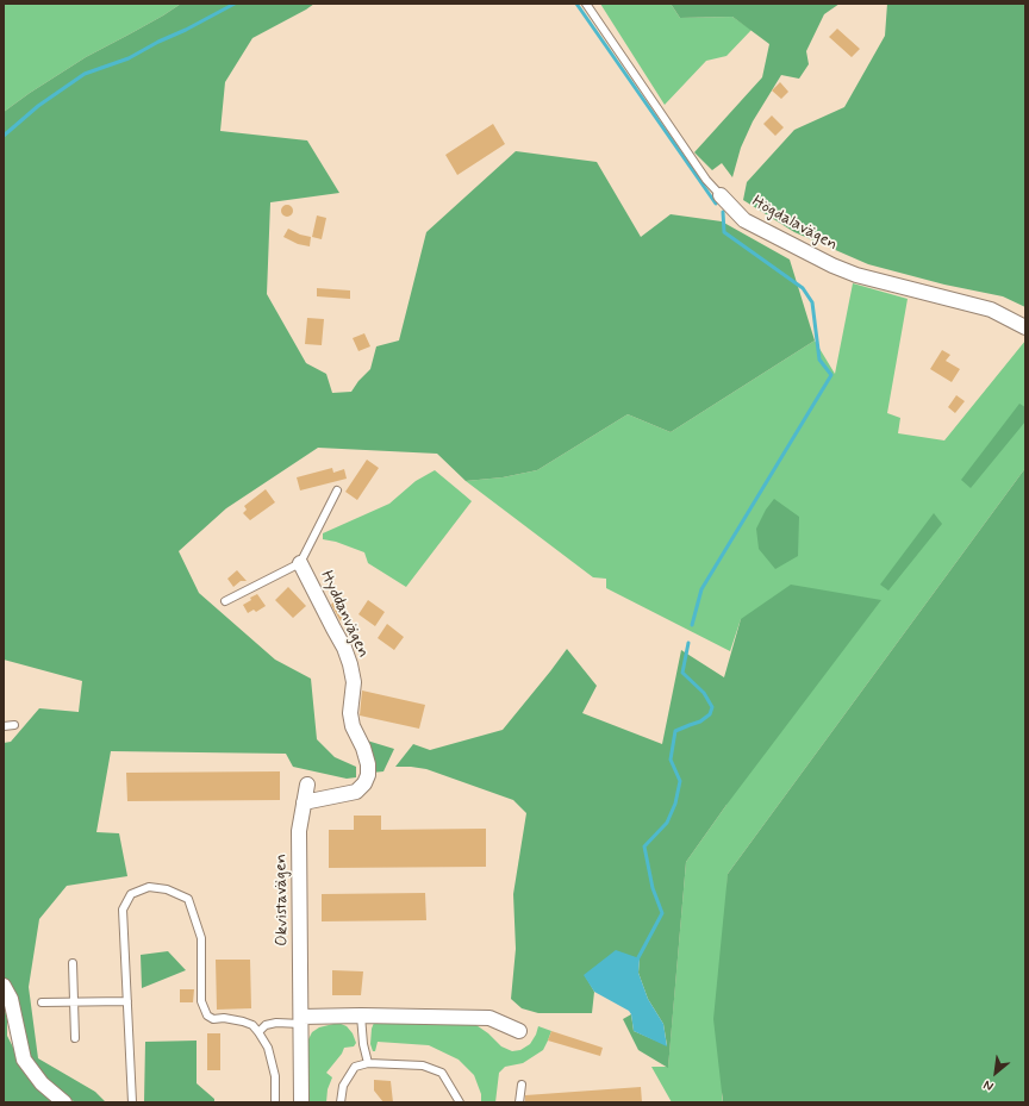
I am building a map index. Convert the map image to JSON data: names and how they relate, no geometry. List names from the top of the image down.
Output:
{
  "streets": {
    "street": ["Högdalavägen", "Hyddanvägen", "Okvistavägen"]
  },
  "crossings": [
    ["Hyddanvägen", "Okvistavägen"]
  ],
  "north": "bottom left"
}
